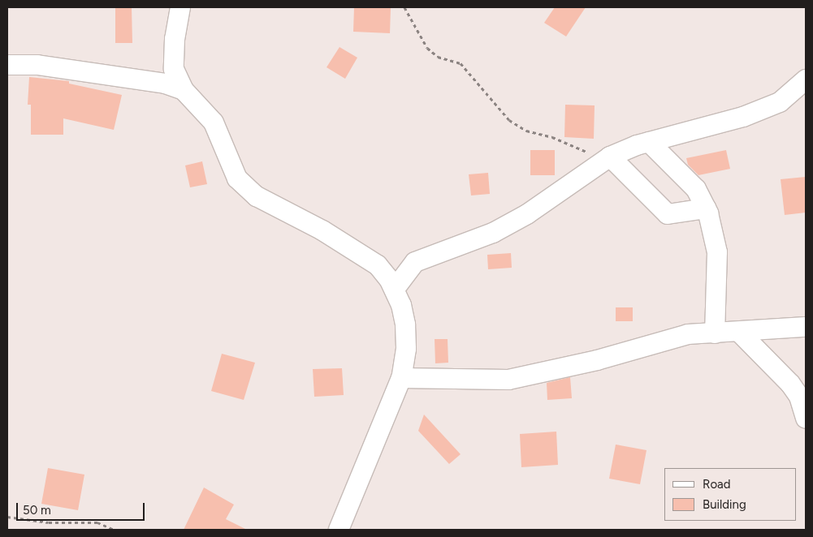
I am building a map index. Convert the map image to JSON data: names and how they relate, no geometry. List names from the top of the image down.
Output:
{
  "legend": ["Road", "Building"],
  "scale_bar": "50 m"
}
